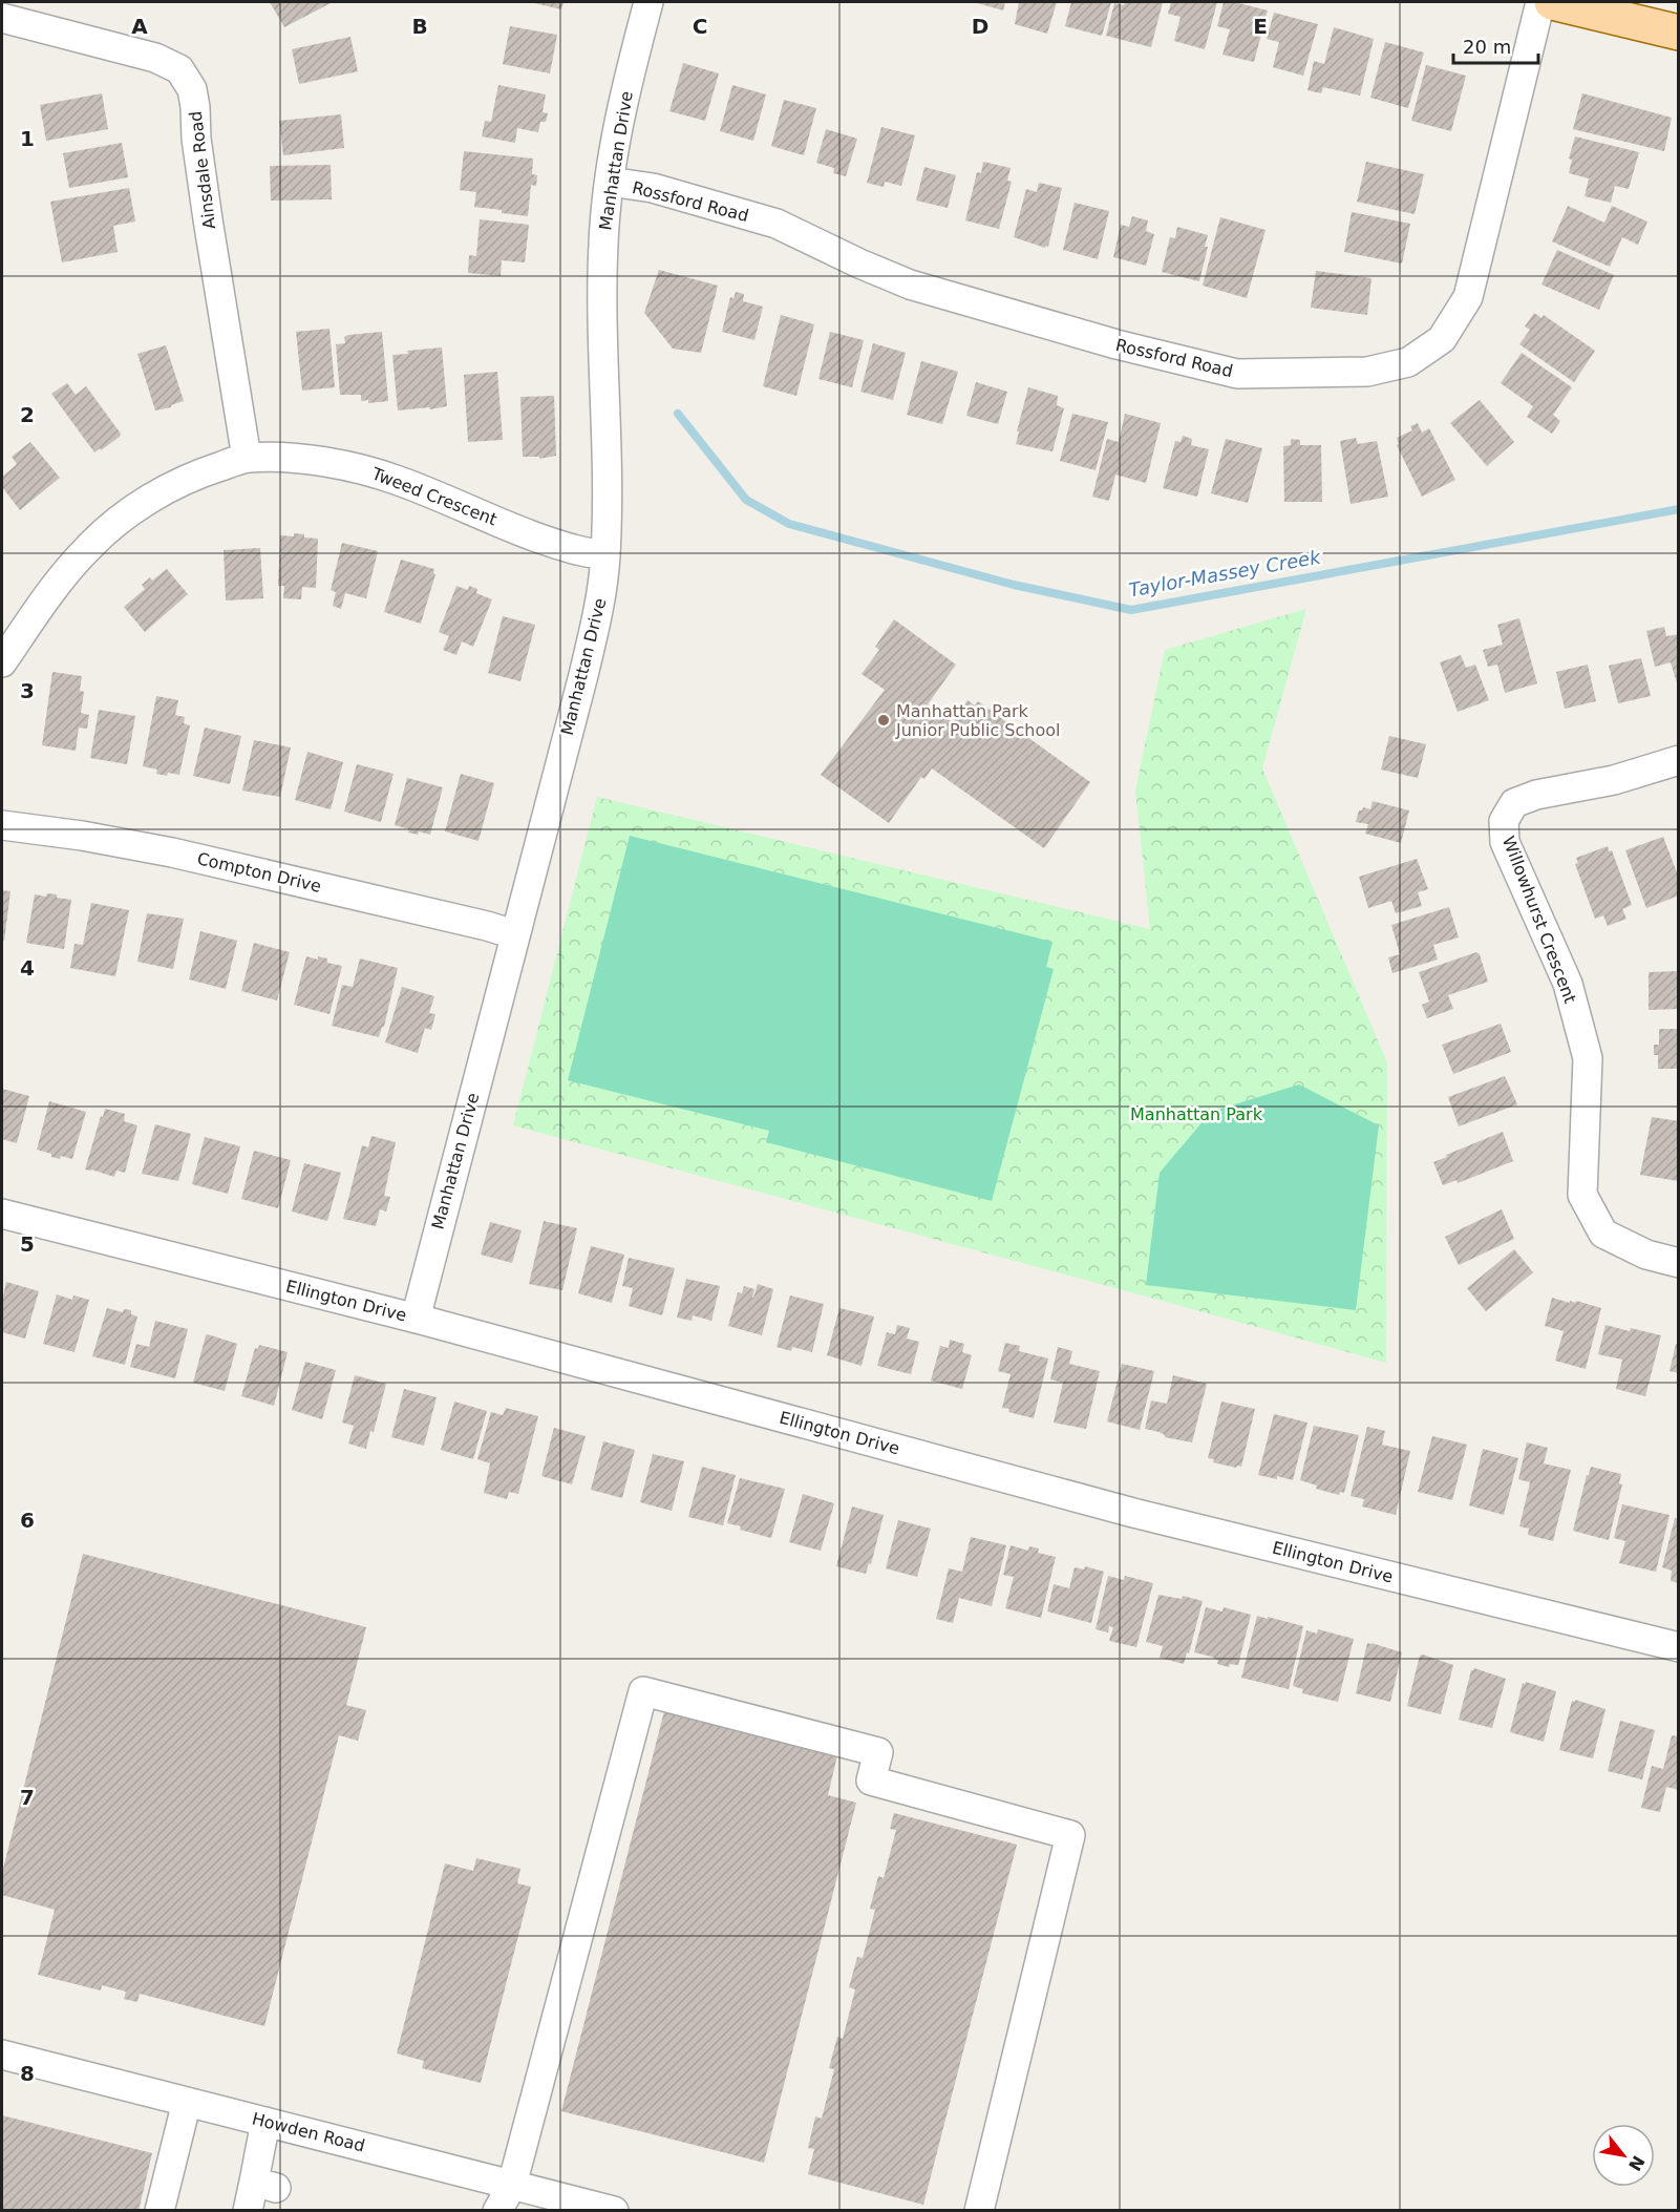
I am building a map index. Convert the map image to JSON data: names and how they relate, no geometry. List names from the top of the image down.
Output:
{
  "streets": {
    "street": [
      "Manhattan Drive",
      "Ainsdale Road",
      "Rossford Road",
      "Tweed Crescent",
      "Compton Drive",
      "Willowhurst Crescent",
      "Ellington Drive",
      "Howden Road"
    ]
  },
  "crossings": [
    ["Manhattan Drive", "Rossford Road"],
    ["Manhattan Drive", "Tweed Crescent"],
    ["Manhattan Drive", "Compton Drive"],
    ["Manhattan Drive", "Ellington Drive"],
    ["Ainsdale Road", "Tweed Crescent"]
  ],
  "water": ["Taylor-Massey Creek"],
  "parks": ["Manhattan Park"],
  "places": ["Manhattan Park Junior Public School"],
  "scale_bar": "20 m",
  "north": "bottom right",
  "grid": {
    "columns": [
      "A",
      "B",
      "C",
      "D",
      "E"
    ],
    "rows": [
      "1",
      "2",
      "3",
      "4",
      "5",
      "6",
      "7",
      "8"
    ]
  }
}
